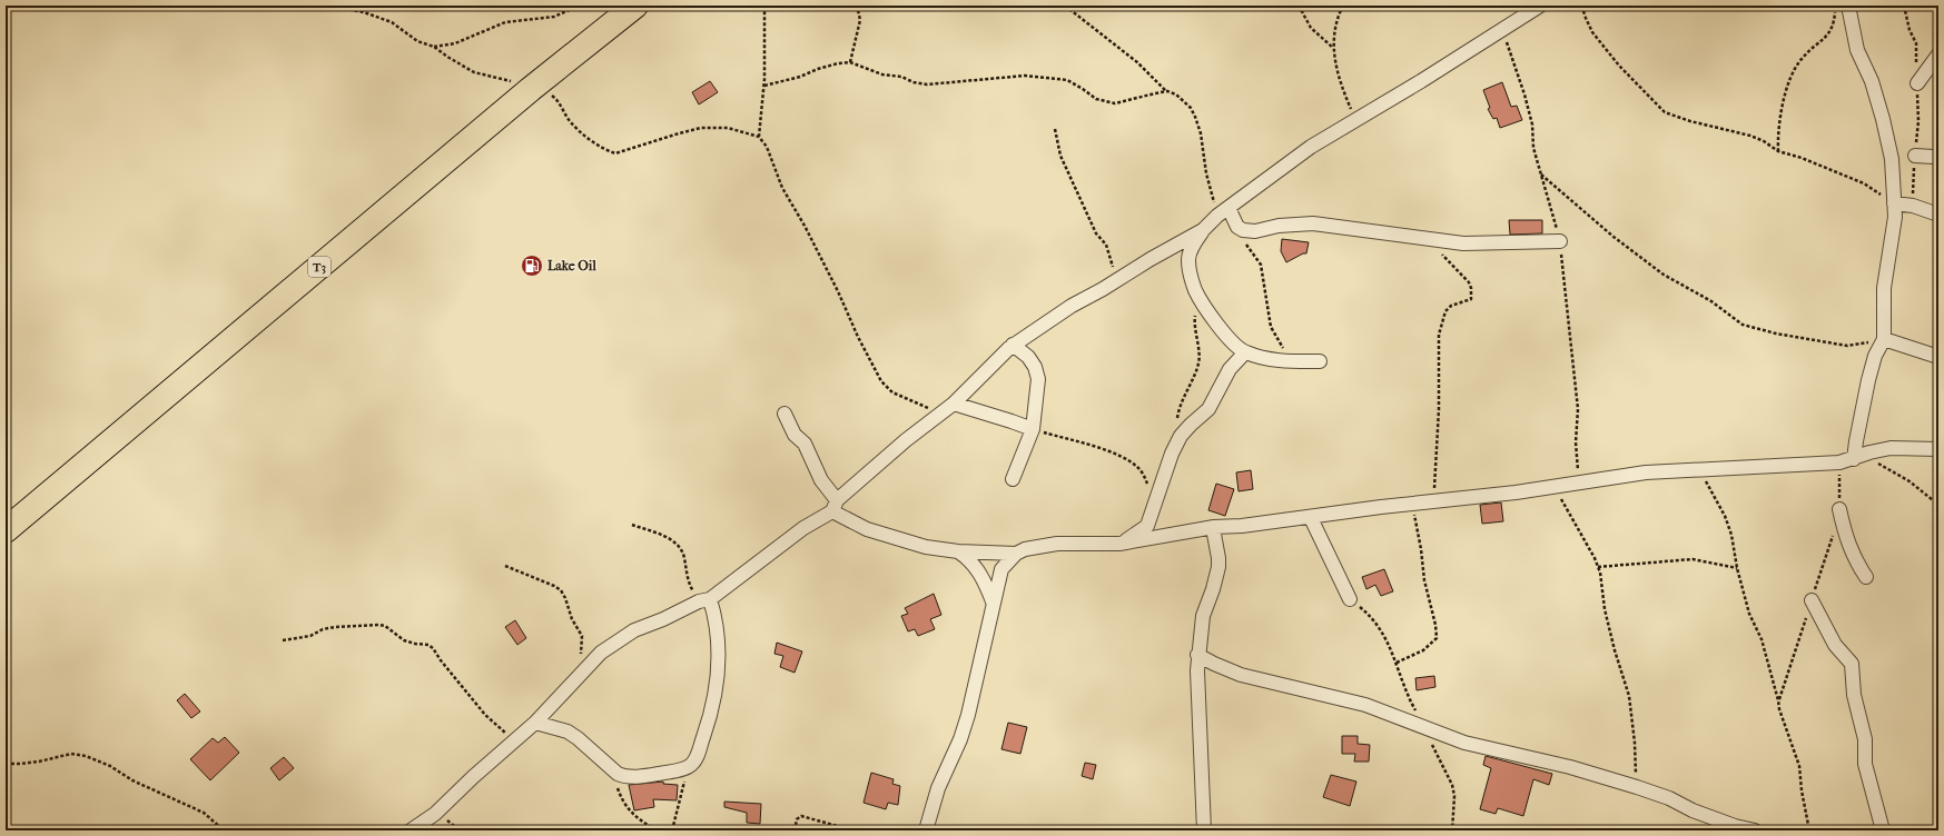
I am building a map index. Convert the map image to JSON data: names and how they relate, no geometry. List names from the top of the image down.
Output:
{
  "streets": {
    "highway": ["T3"]
  },
  "places": {
    "fuel station": ["Lake Oil"]
  }
}
